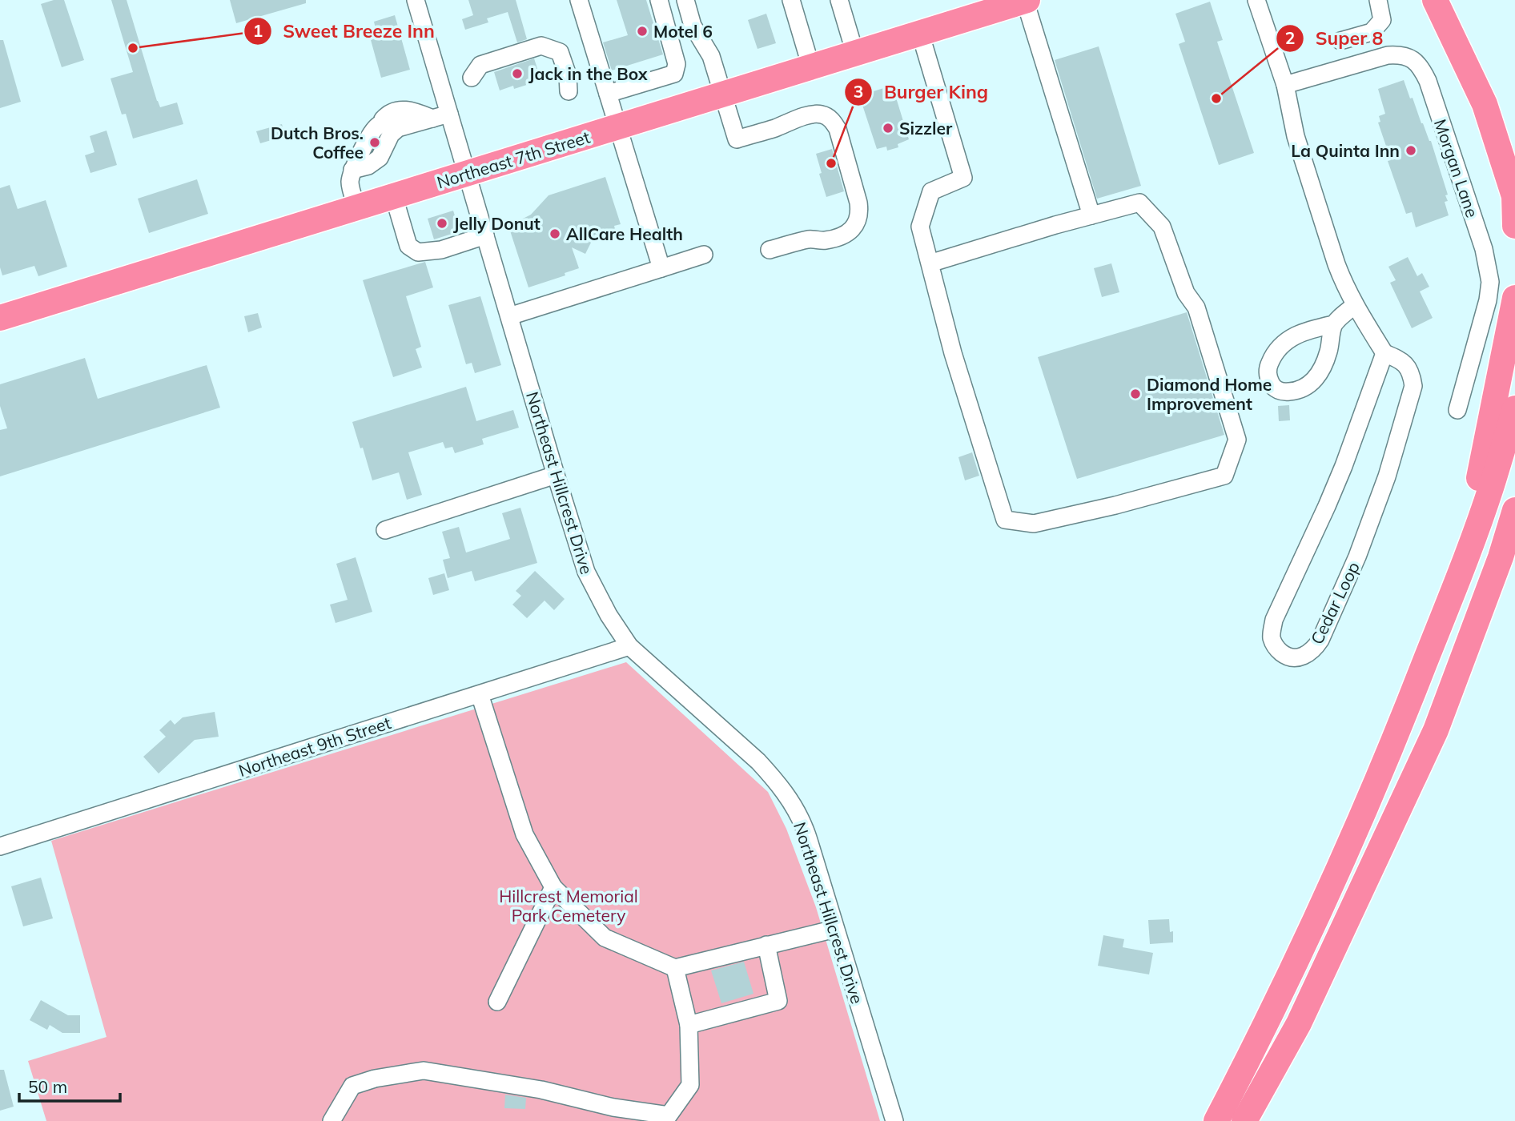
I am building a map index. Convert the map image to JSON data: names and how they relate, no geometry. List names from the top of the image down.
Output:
{
  "streets": {
    "highway": ["Northeast 7th Street"],
    "street": [
      "Morgan Lane",
      "Northeast Hillcrest Drive",
      "Cedar Loop",
      "Northeast 9th Street"
    ]
  },
  "crossings": [
    ["Northeast 7th Street", "Northeast Hillcrest Drive"],
    ["Northeast Hillcrest Drive", "Northeast 9th Street"]
  ],
  "parks": ["Hillcrest Memorial Park Cemetery"],
  "places": [
    "Motel 6",
    "Sweet Breeze Inn",
    "Jack in the Box",
    "Super 8",
    "Sizzler",
    "Dutch Bros. Coffee",
    "La Quinta Inn",
    "Burger King",
    "Jelly Donut",
    "AllCare Health",
    "Diamond Home Improvement"
  ],
  "scale_bar": "50 m"
}
